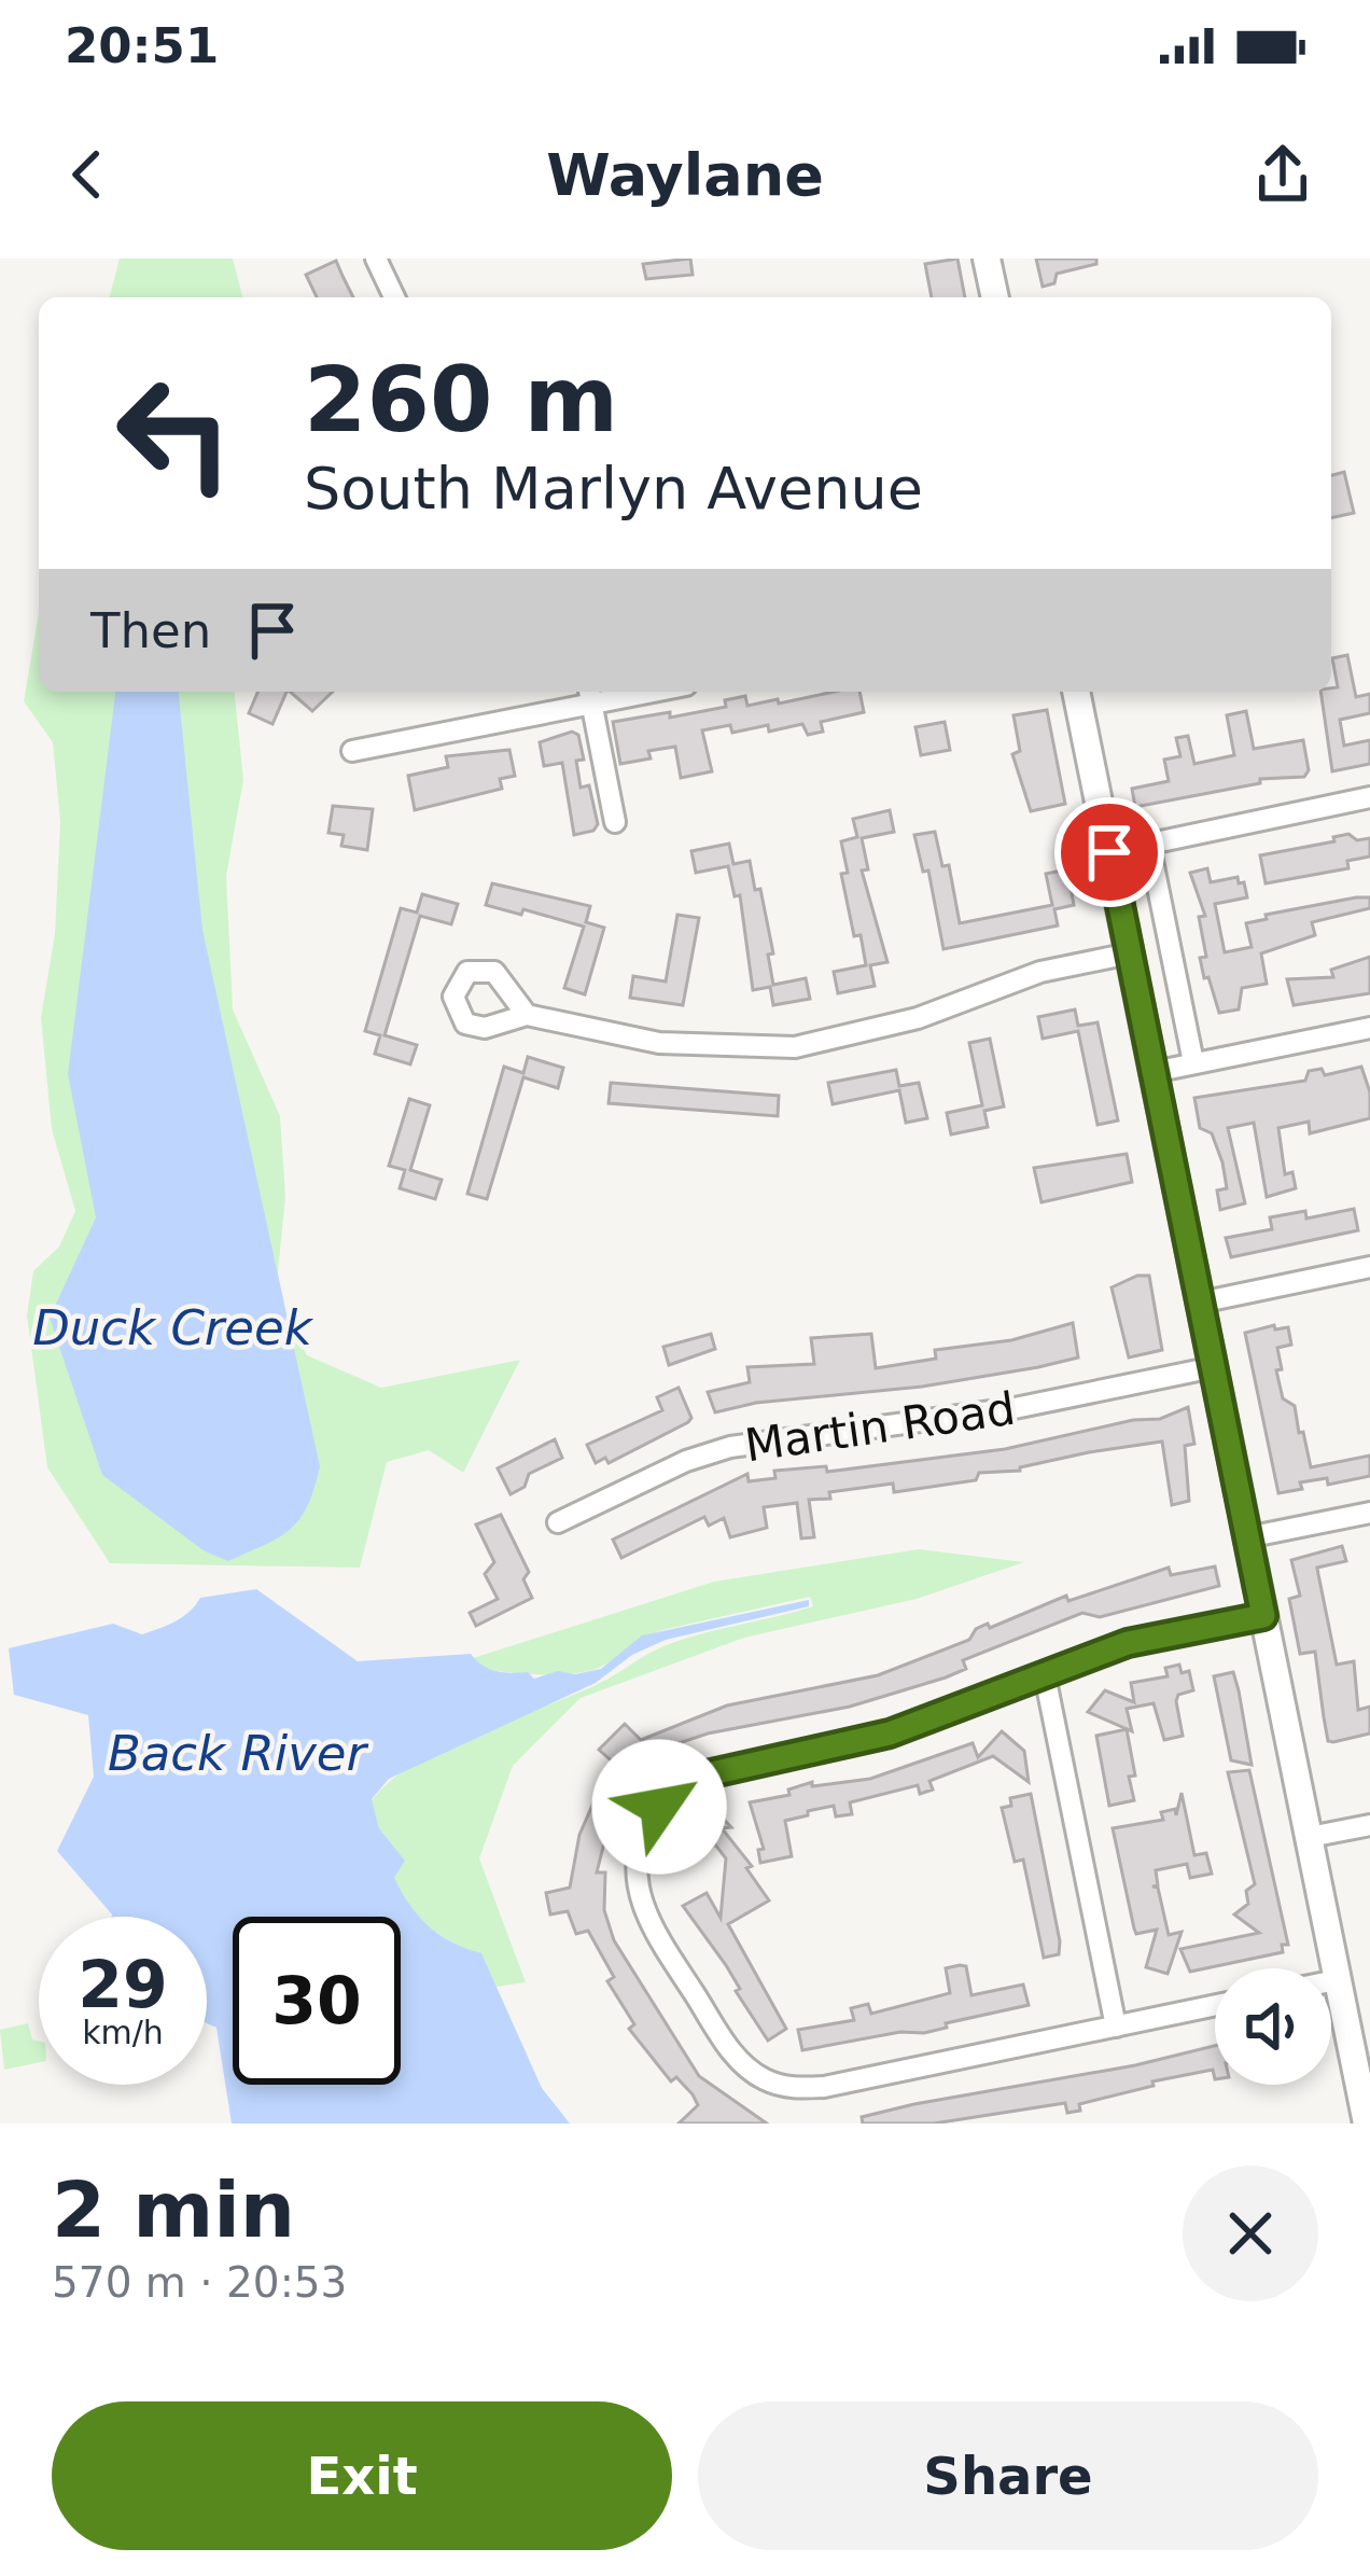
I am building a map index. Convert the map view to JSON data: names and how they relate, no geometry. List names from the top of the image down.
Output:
{
  "streets": {
    "street": ["Martin Road"]
  },
  "water": ["Duck Creek", "Back River"],
  "page": {
    "status": "20:51",
    "header": "Waylane",
    "turn": ["260 m", "South Marlyn Avenue"],
    "then": "Then",
    "speed": "29 km/h",
    "limit": "30",
    "heading": ["2 min", "570 m · 20:53"],
    "buttons": ["Exit", "Share"]
  }
}
